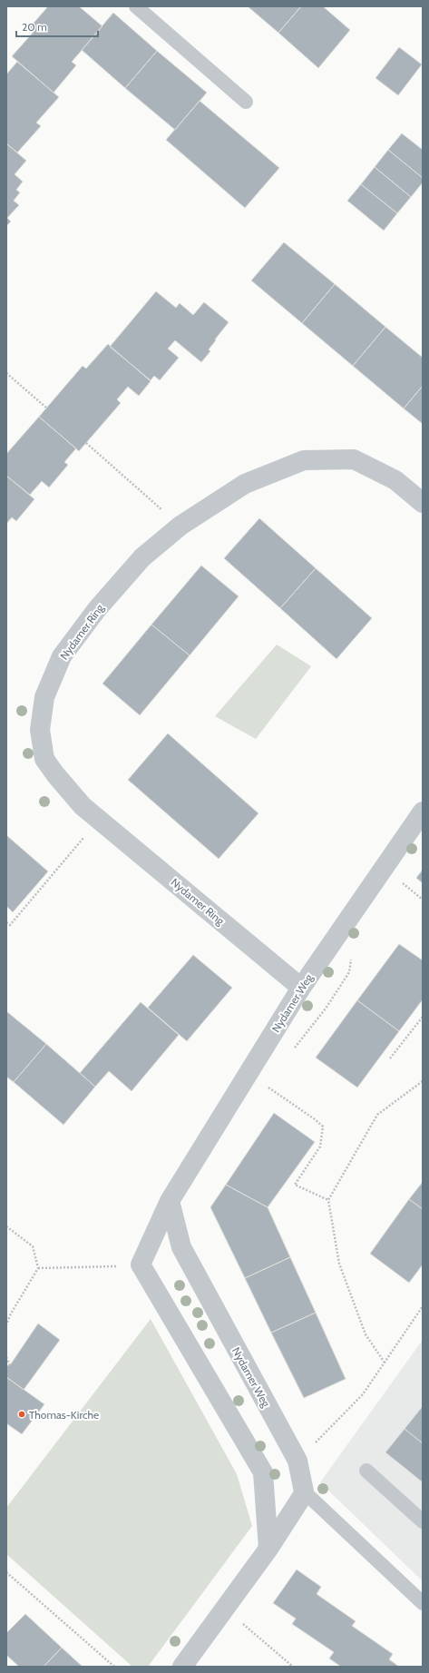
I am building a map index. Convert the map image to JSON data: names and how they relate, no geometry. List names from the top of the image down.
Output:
{
  "streets": {
    "street": ["Nydamer Ring", "Nydamer Weg"]
  },
  "crossings": [
    ["Nydamer Ring", "Nydamer Weg"]
  ],
  "places": ["Thomas-Kirche"],
  "scale_bar": "20 m"
}
